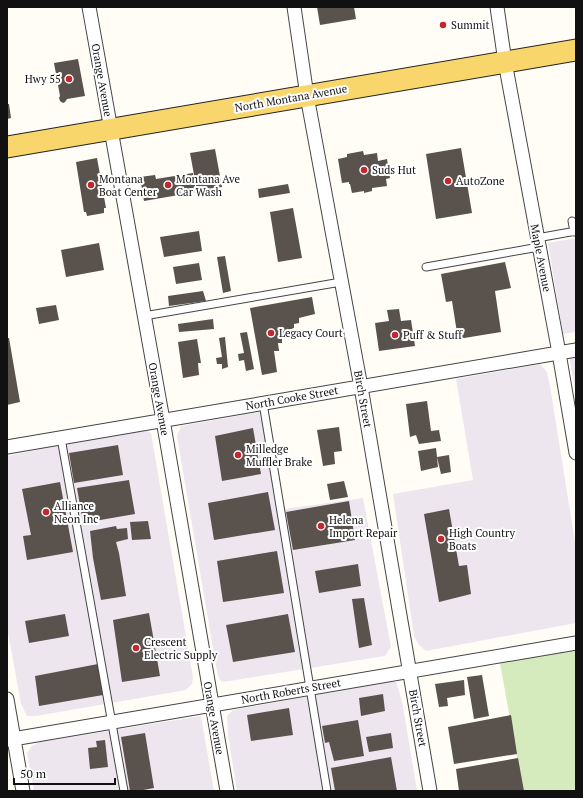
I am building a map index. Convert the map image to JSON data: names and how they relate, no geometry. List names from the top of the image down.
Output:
{
  "streets": {
    "main road": ["North Montana Avenue"],
    "street": [
      "Orange Avenue",
      "Maple Avenue",
      "North Cooke Street",
      "Birch Street",
      "North Roberts Street"
    ]
  },
  "crossings": [
    ["Orange Avenue", "North Montana Avenue"],
    ["Orange Avenue", "North Cooke Street"],
    ["Orange Avenue", "North Roberts Street"],
    ["North Montana Avenue", "Maple Avenue"],
    ["North Montana Avenue", "Birch Street"],
    ["Maple Avenue", "North Cooke Street"],
    ["North Cooke Street", "Birch Street"],
    ["Birch Street", "North Roberts Street"]
  ],
  "places": [
    "Summit",
    "Hwy 55",
    "Suds Hut",
    "AutoZone",
    "Montana Boat Center",
    "Montana Ave Car Wash",
    "Legacy Court",
    "Puff & Stuff",
    "Milledge Muffler Brake",
    "Alliance Neon Inc",
    "Helena Import Repair",
    "High Country Boats",
    "Crescent Electric Supply"
  ],
  "scale_bar": "50 m"
}
